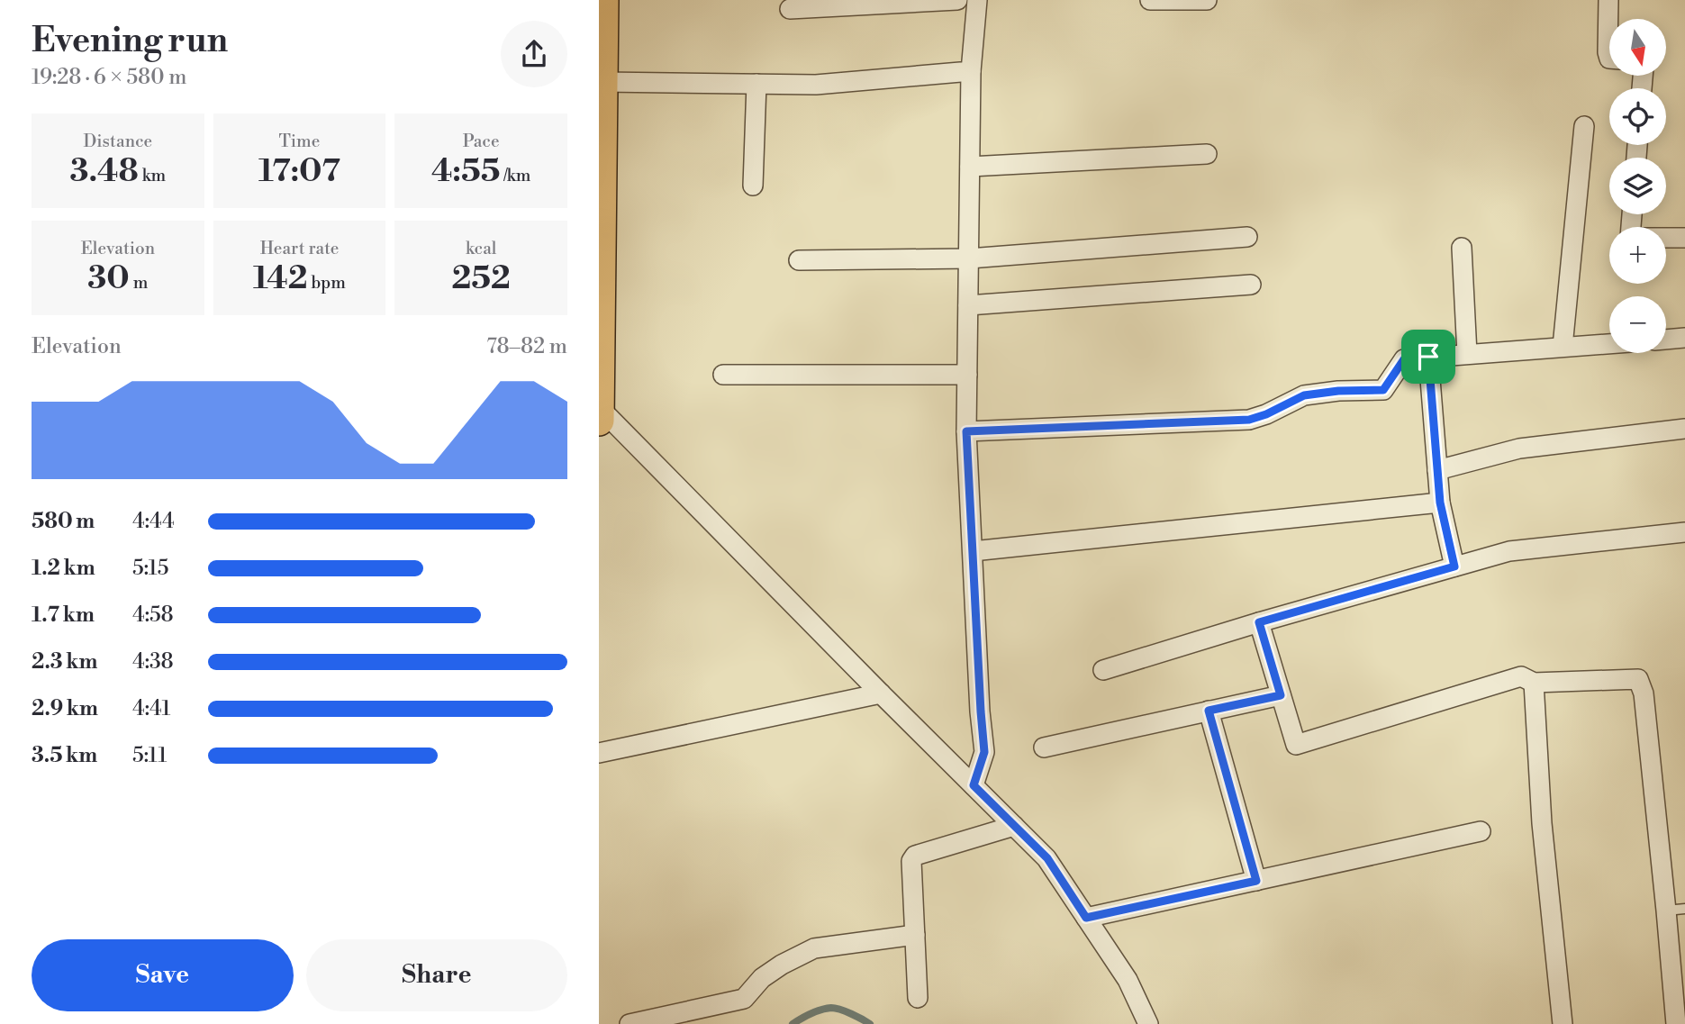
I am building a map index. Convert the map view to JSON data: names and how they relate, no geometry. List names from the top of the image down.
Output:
{
  "north": "bottom",
  "page": {
    "heading": ["Evening run", "19:28 · 6 × 580 m"],
    "map_buttons": ["+", "−"],
    "stats": [
      ["Distance", "3.48 km"],
      ["Time", "17:07"],
      ["Pace", "4:55 /km"],
      ["Elevation", "30 m"],
      ["Heart rate", "142 bpm"],
      ["kcal", "252"]
    ],
    "chart": ["Elevation", "78–82 m"],
    "list": [
      {
        "name": "580 m",
        "note": "4:44"
      },
      {
        "name": "1.2 km",
        "note": "5:15"
      },
      {
        "name": "1.7 km",
        "note": "4:58"
      },
      {
        "name": "2.3 km",
        "note": "4:38"
      },
      {
        "name": "2.9 km",
        "note": "4:41"
      },
      {
        "name": "3.5 km",
        "note": "5:11"
      }
    ],
    "buttons": ["Save", "Share"]
  }
}
